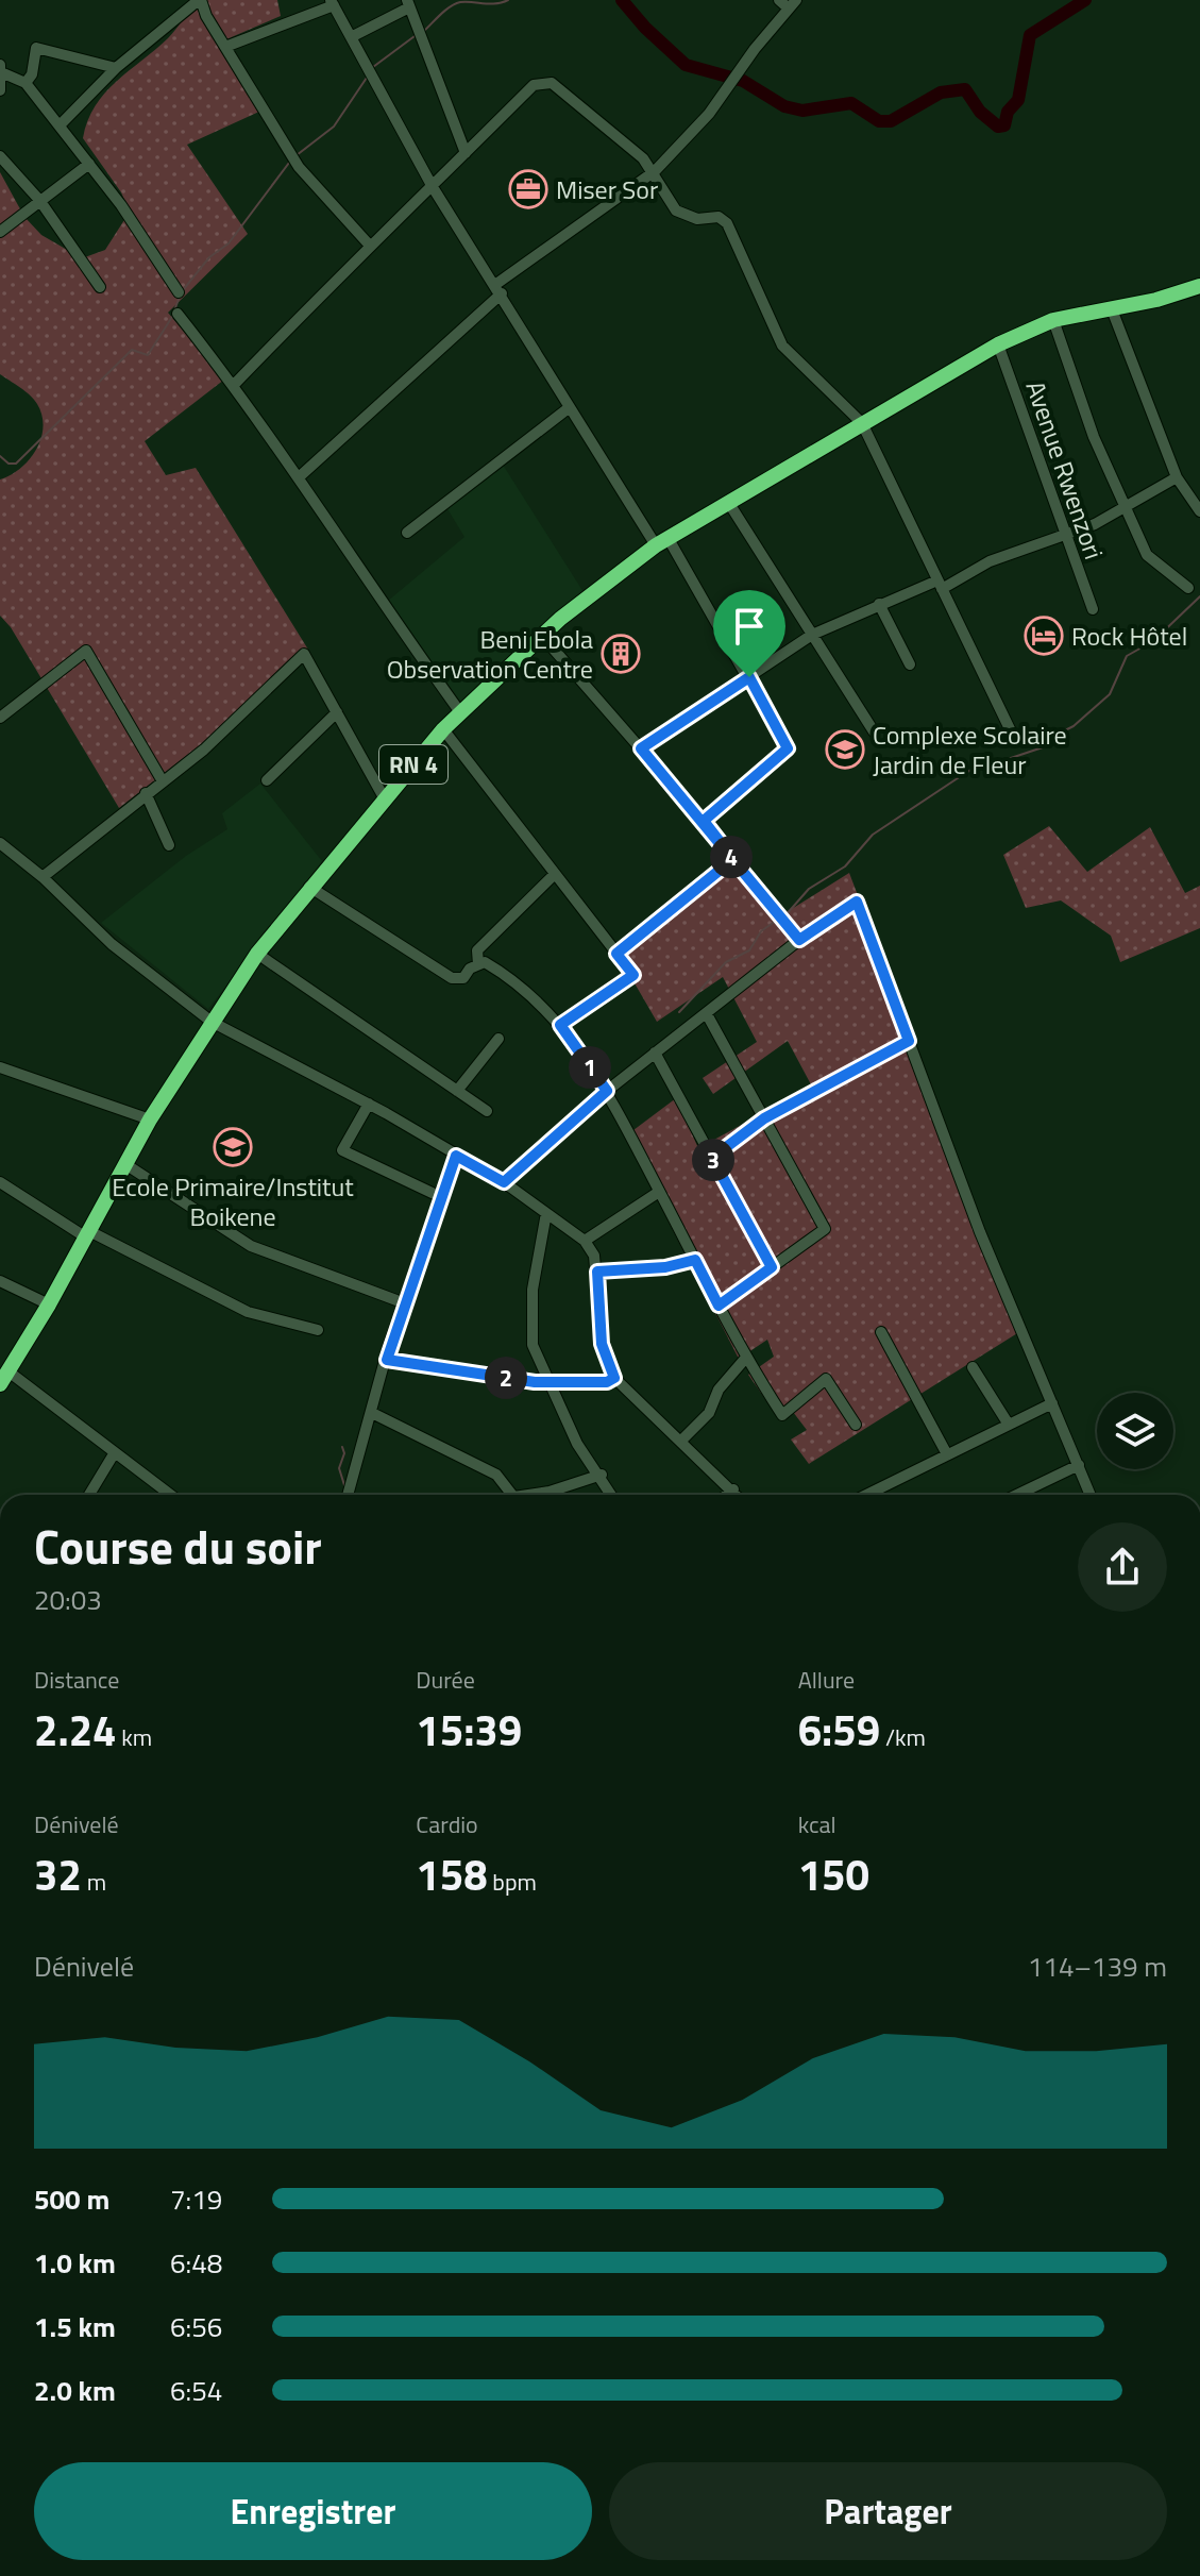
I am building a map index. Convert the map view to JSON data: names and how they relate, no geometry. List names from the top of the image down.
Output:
{
  "streets": {
    "highway": ["RN 4"],
    "street": ["Avenue Rwenzori"]
  },
  "crossings": [
    ["Avenue Rwenzori", "RN 4"]
  ],
  "places": {
    "office": ["Miser Sor"],
    "hotel": ["Rock Hôtel"],
    "building": ["Beni Ebola Observation Centre"],
    "school or university": ["Complexe Scolaire Jardin de Fleur", "Ecole Primaire/Institut Boikene"]
  },
  "page": {
    "pins": [
      "4",
      "1",
      "3",
      "2"
    ],
    "heading": ["Course du soir", "20:03"],
    "stats": [
      ["Distance", "2.24 km"],
      ["Durée", "15:39"],
      ["Allure", "6:59 /km"],
      ["Dénivelé", "32 m"],
      ["Cardio", "158 bpm"],
      ["kcal", "150"]
    ],
    "chart": ["Dénivelé", "114–139 m"],
    "list": [
      {
        "name": "500 m",
        "note": "7:19"
      },
      {
        "name": "1.0 km",
        "note": "6:48"
      },
      {
        "name": "1.5 km",
        "note": "6:56"
      },
      {
        "name": "2.0 km",
        "note": "6:54"
      }
    ],
    "buttons": ["Enregistrer", "Partager"]
  }
}
